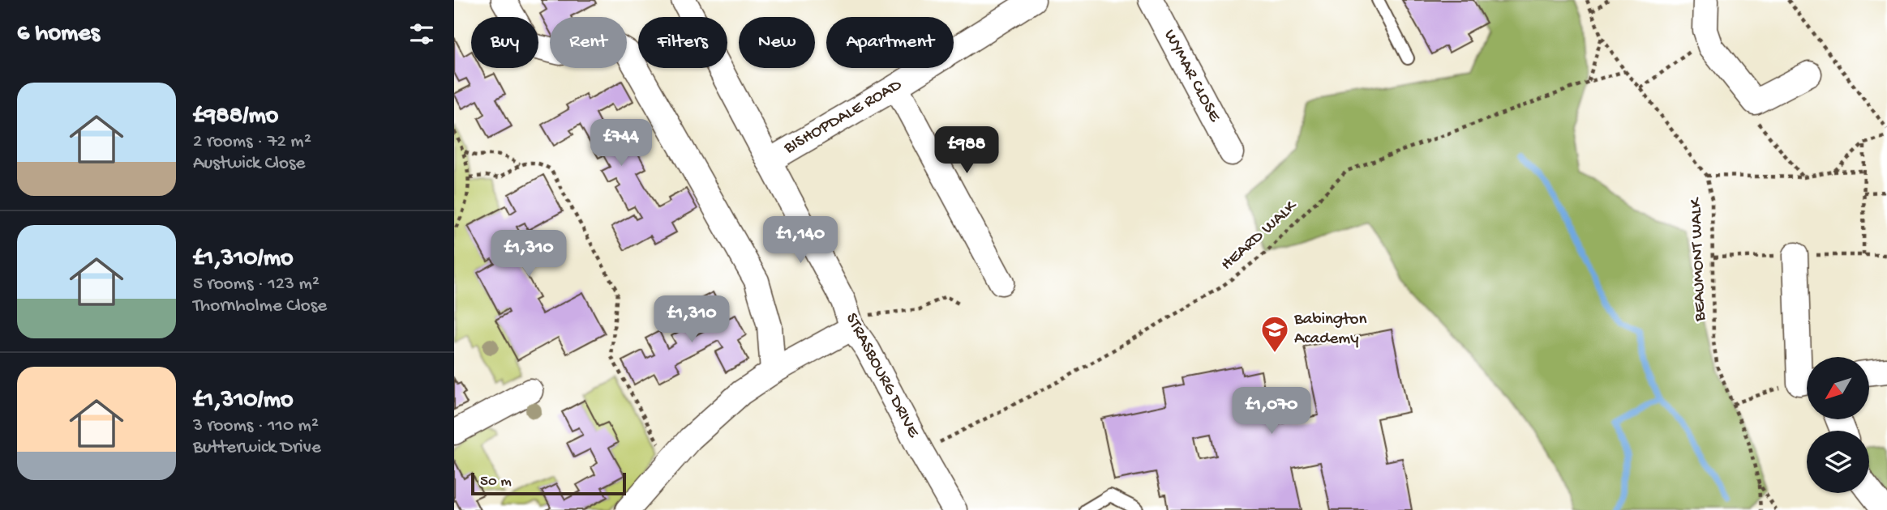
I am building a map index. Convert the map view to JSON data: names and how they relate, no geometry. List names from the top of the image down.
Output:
{
  "streets": {
    "street": ["WYMAR CLOSE", "BISHOPDALE ROAD", "STRASBOURG DRIVE"],
    "path": ["HEARD WALK", "BEAUMONT WALK"]
  },
  "crossings": [
    ["BISHOPDALE ROAD", "STRASBOURG DRIVE"],
    ["HEARD WALK", "BEAUMONT WALK"],
    ["HEARD WALK", "STRASBOURG DRIVE"]
  ],
  "places": {
    "school or university": ["Babington Academy"]
  },
  "scale_bar": "50 m",
  "north": "bottom left",
  "page": {
    "heading": "6 homes",
    "chip": [
      "Buy",
      "Rent",
      "Filters",
      "New",
      "Apartment"
    ],
    "list": [
      {
        "name": "£988/mo",
        "note": "2 rooms · 72 m² · Austwick Close"
      },
      {
        "name": "£1,310/mo",
        "note": "5 rooms · 123 m² · Thornholme Close"
      },
      {
        "name": "£1,310/mo",
        "note": "3 rooms · 110 m² · Butterwick Drive"
      }
    ],
    "price": [
      "£744",
      "£988",
      "£1,140",
      "£1,310",
      "£1,310",
      "£1,070"
    ],
    "scale": "50 m"
  }
}
